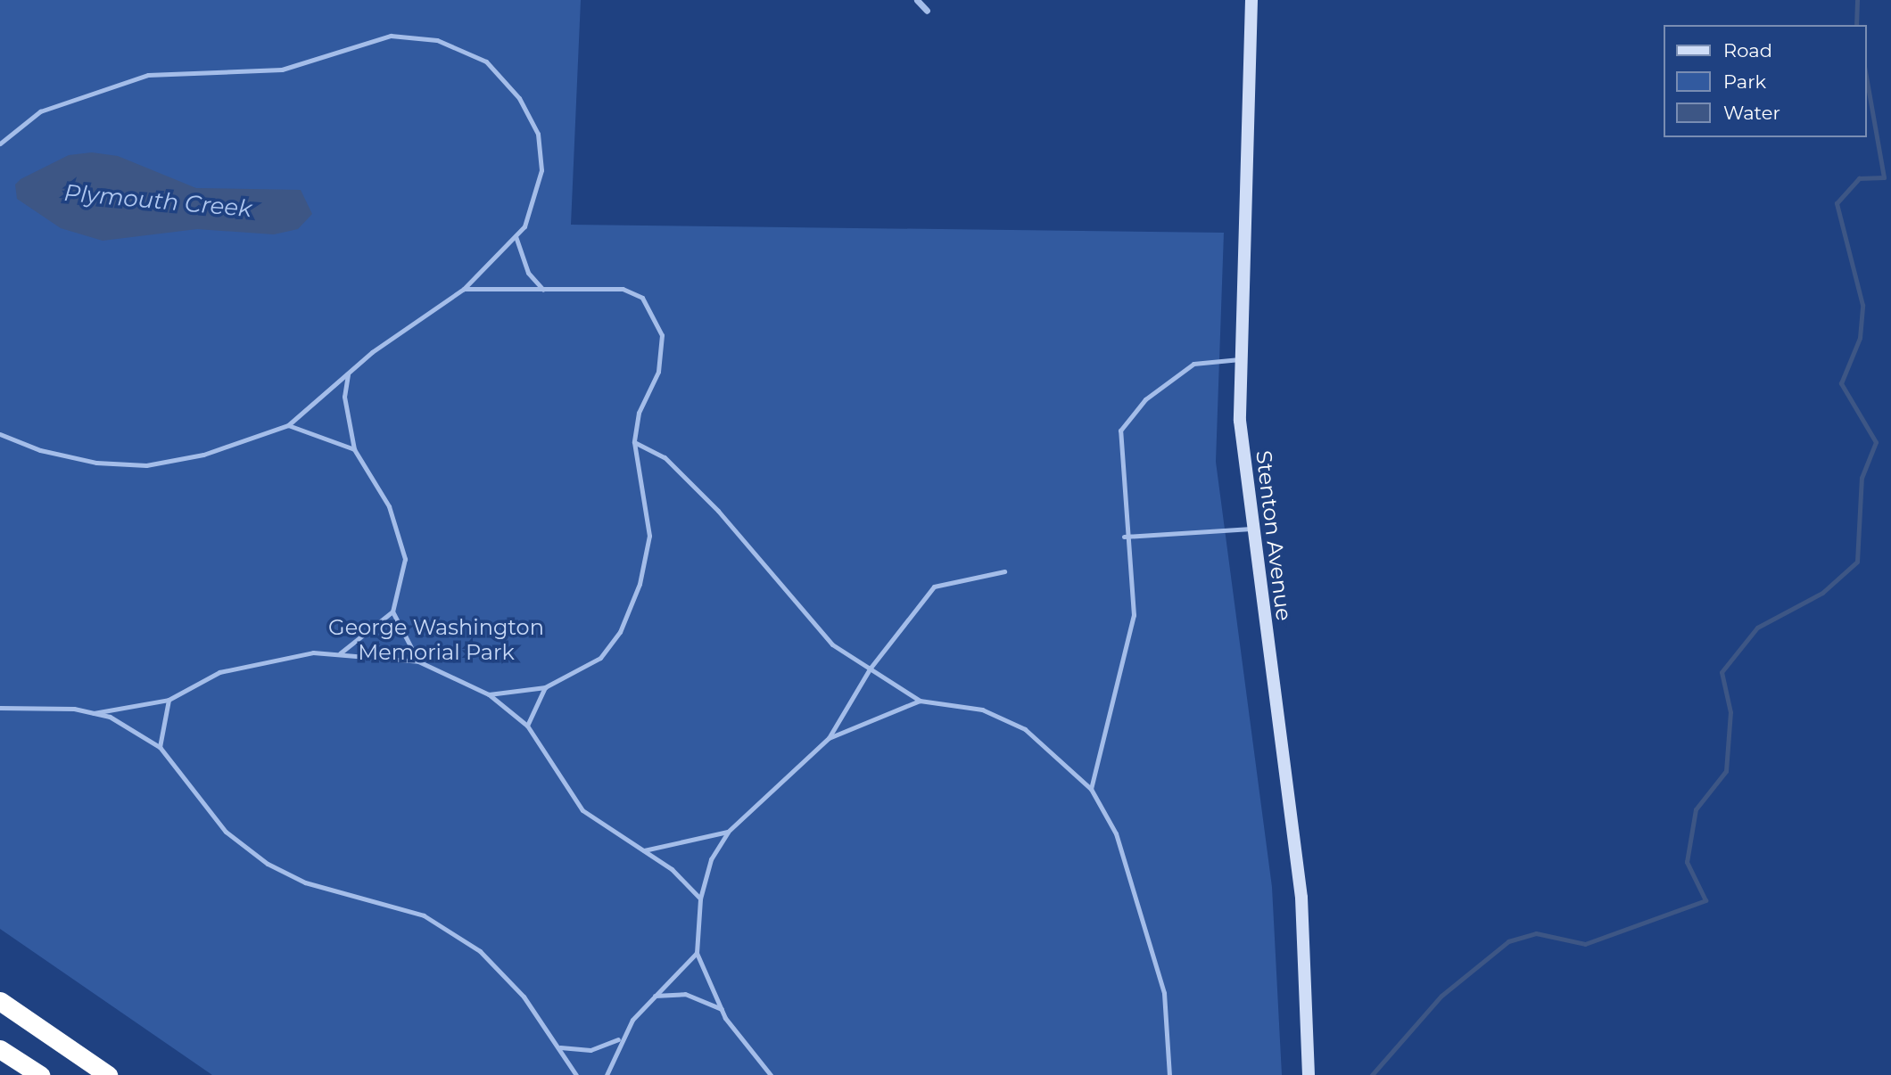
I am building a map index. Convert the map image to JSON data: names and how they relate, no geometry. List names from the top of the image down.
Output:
{
  "streets": {
    "main road": ["Stenton Avenue"]
  },
  "water": ["Plymouth Creek"],
  "parks": ["George Washington Memorial Park"],
  "legend": ["Road", "Park", "Water"]
}
